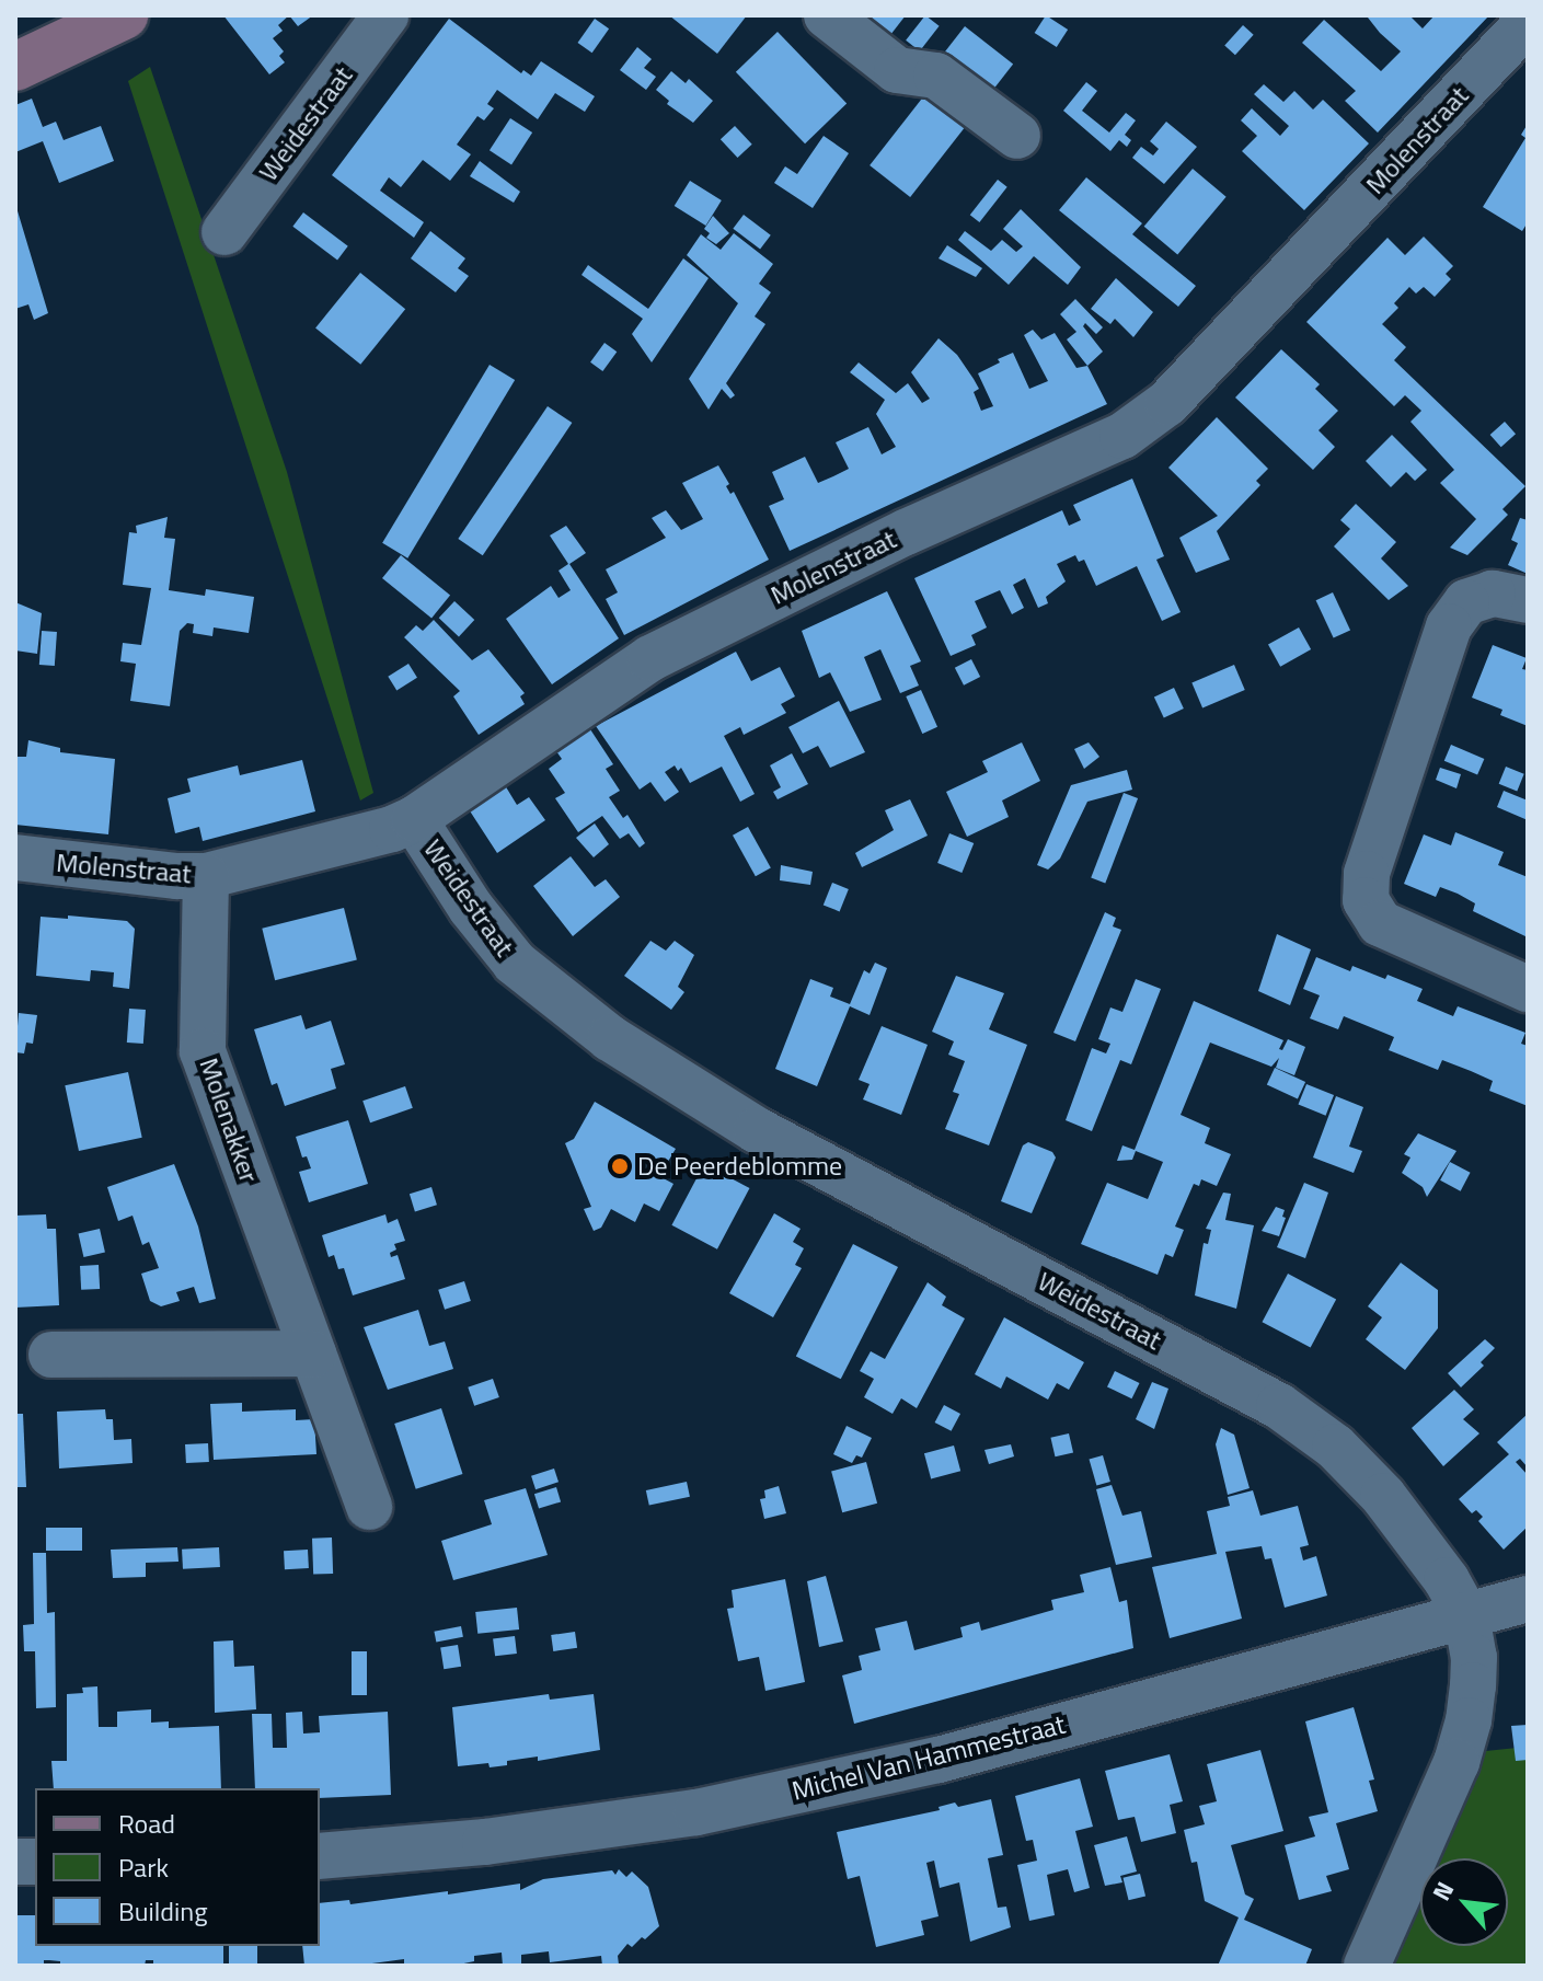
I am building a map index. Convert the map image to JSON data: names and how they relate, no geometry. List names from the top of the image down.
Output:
{
  "streets": {
    "street": [
      "Weidestraat",
      "Molenstraat",
      "Molenakker",
      "Michel Van Hammestraat"
    ]
  },
  "crossings": [
    ["Weidestraat", "Molenstraat"],
    ["Weidestraat", "Michel Van Hammestraat"],
    ["Molenstraat", "Molenakker"]
  ],
  "places": ["De Peerdeblomme"],
  "legend": ["Road", "Park", "Building"],
  "north": "top left"
}
